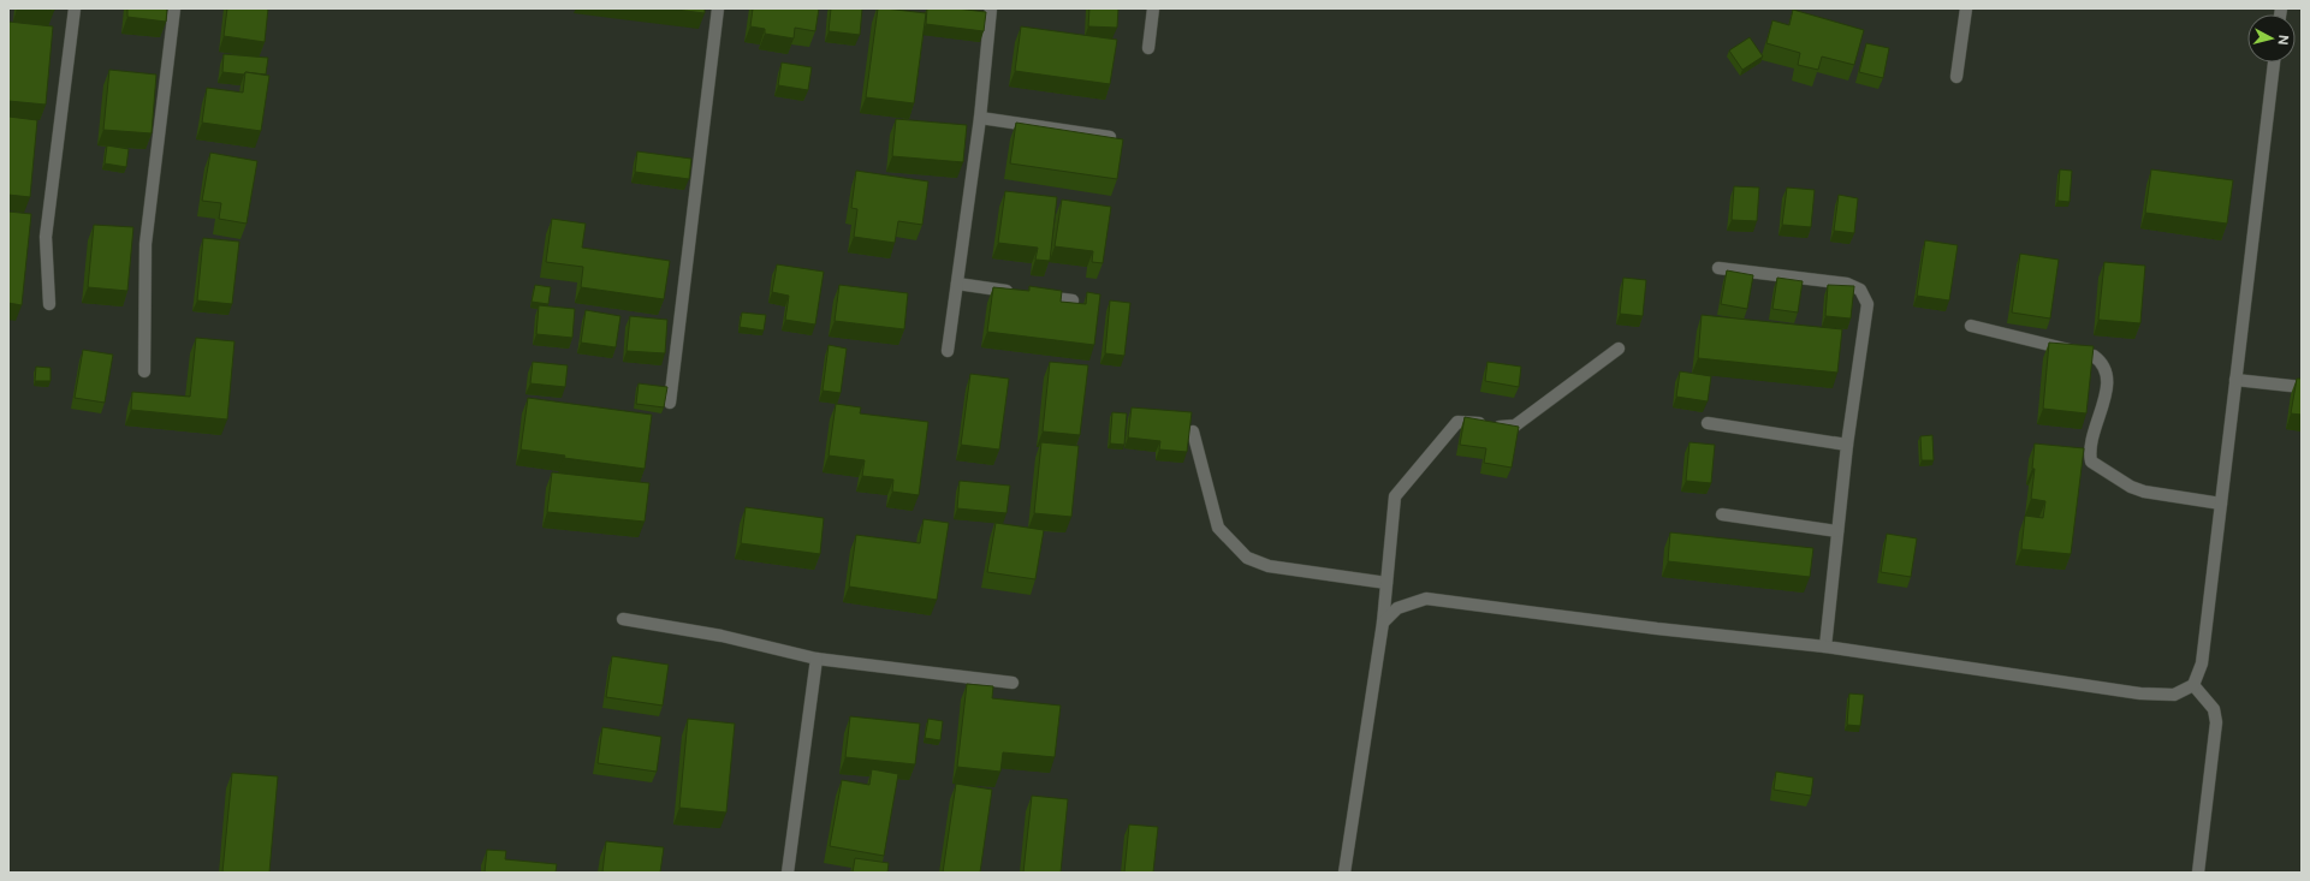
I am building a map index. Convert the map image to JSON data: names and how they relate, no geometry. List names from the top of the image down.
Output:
{
  "north": "right"
}
